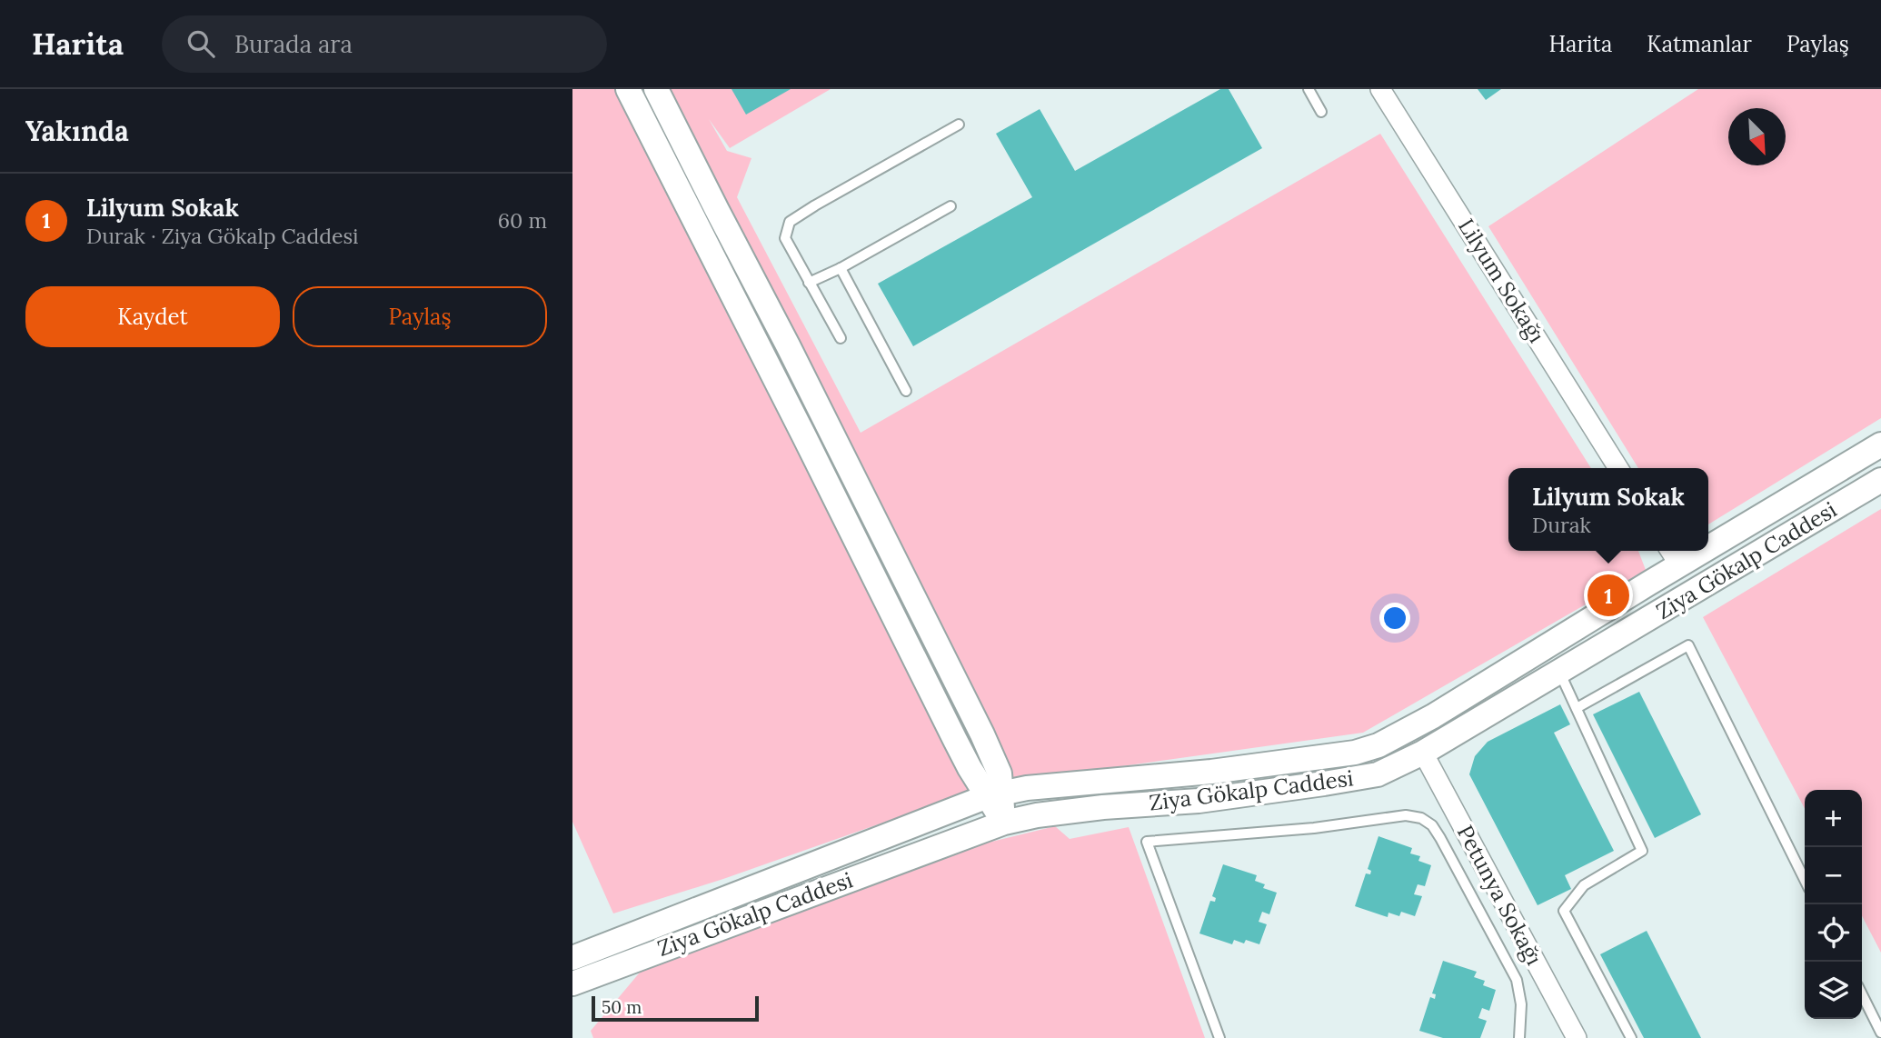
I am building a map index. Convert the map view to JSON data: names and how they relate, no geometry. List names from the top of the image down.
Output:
{
  "streets": {
    "street": ["Lilyum Sokağı", "Ziya Gökalp Caddesi", "Petunya Sokağı"]
  },
  "crossings": [
    ["Ziya Gökalp Caddesi", "Petunya Sokağı"]
  ],
  "scale_bar": "50 m",
  "north": "bottom right",
  "page": {
    "header": "Harita",
    "search": "Burada ara",
    "nav": ["Harita", "Katmanlar", "Paylaş"],
    "heading": "Yakında",
    "list": [
      {
        "mark": "1",
        "name": "Lilyum Sokak",
        "note": "Durak · Ziya Gökalp Caddesi",
        "value": "60 m"
      }
    ],
    "buttons": ["Kaydet", "Paylaş"],
    "popup": ["Lilyum Sokak", "Durak"],
    "pins": "1",
    "map_buttons": ["+", "−"],
    "scale": "50 m"
  }
}
